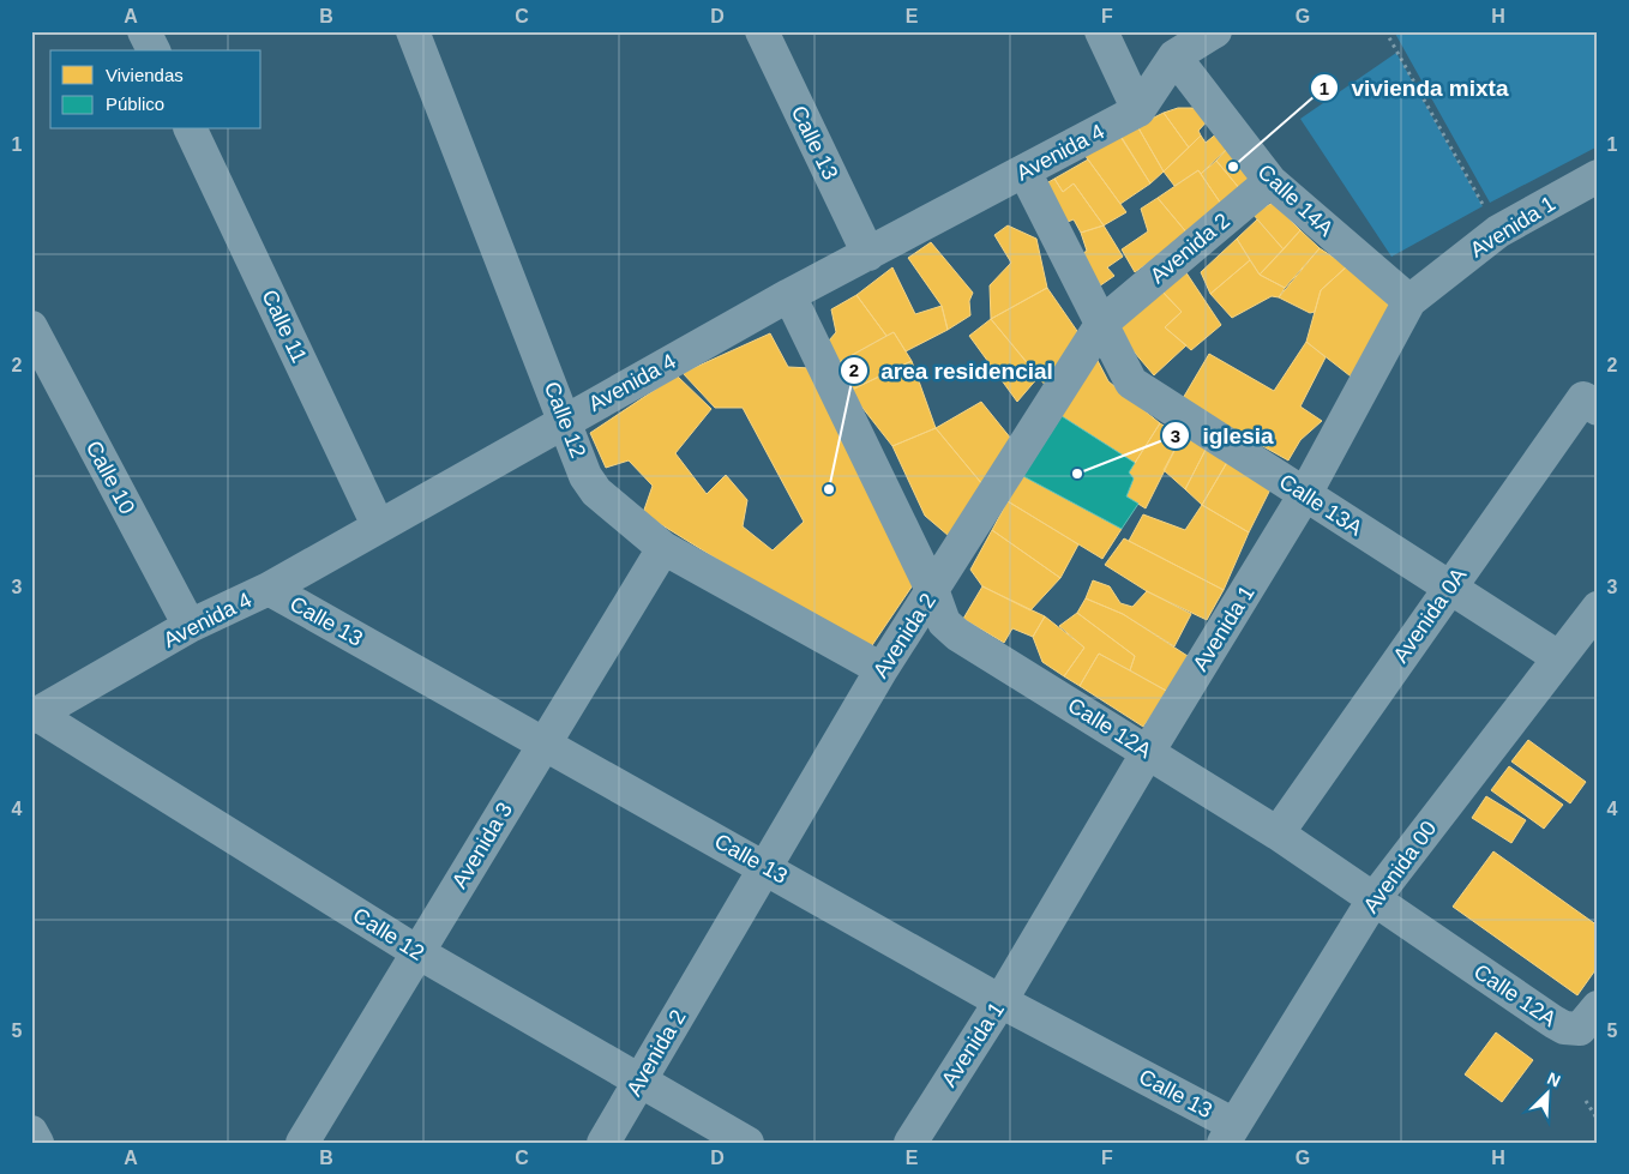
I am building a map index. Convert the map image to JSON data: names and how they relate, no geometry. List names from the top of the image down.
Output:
{
  "streets": {
    "street": [
      "Calle 13",
      "Avenida 4",
      "Calle 14A",
      "Avenida 1",
      "Avenida 2",
      "Calle 11",
      "Calle 12",
      "Calle 10",
      "Calle 13A",
      "Avenida 0A",
      "Calle 12A",
      "Avenida 3",
      "Avenida 00"
    ]
  },
  "crossings": [
    ["Calle 13", "Avenida 4"],
    ["Calle 13", "Avenida 1"],
    ["Calle 13", "Avenida 2"],
    ["Calle 13", "Avenida 3"],
    ["Calle 13", "Avenida 00"],
    ["Avenida 4", "Calle 14A"],
    ["Avenida 4", "Calle 11"],
    ["Avenida 4", "Calle 12"],
    ["Avenida 4", "Calle 10"],
    ["Avenida 4", "Calle 13A"],
    ["Avenida 4", "Calle 12A"],
    ["Calle 14A", "Avenida 1"],
    ["Calle 14A", "Avenida 2"],
    ["Avenida 1", "Calle 13A"],
    ["Avenida 1", "Calle 12A"],
    ["Avenida 2", "Calle 12"],
    ["Avenida 2", "Calle 13A"],
    ["Avenida 2", "Calle 12A"],
    ["Calle 12", "Avenida 3"],
    ["Calle 13A", "Avenida 0A"],
    ["Calle 13A", "Avenida 00"],
    ["Avenida 0A", "Calle 12A"],
    ["Calle 12A", "Avenida 00"]
  ],
  "places": ["vivienda mixta", "iglesia", "area residencial"],
  "legend": ["Viviendas", "Público"],
  "north": "top right",
  "grid": {
    "columns": [
      "A",
      "B",
      "C",
      "D",
      "E",
      "F",
      "G",
      "H"
    ],
    "rows": [
      "1",
      "2",
      "3",
      "4",
      "5"
    ]
  }
}
